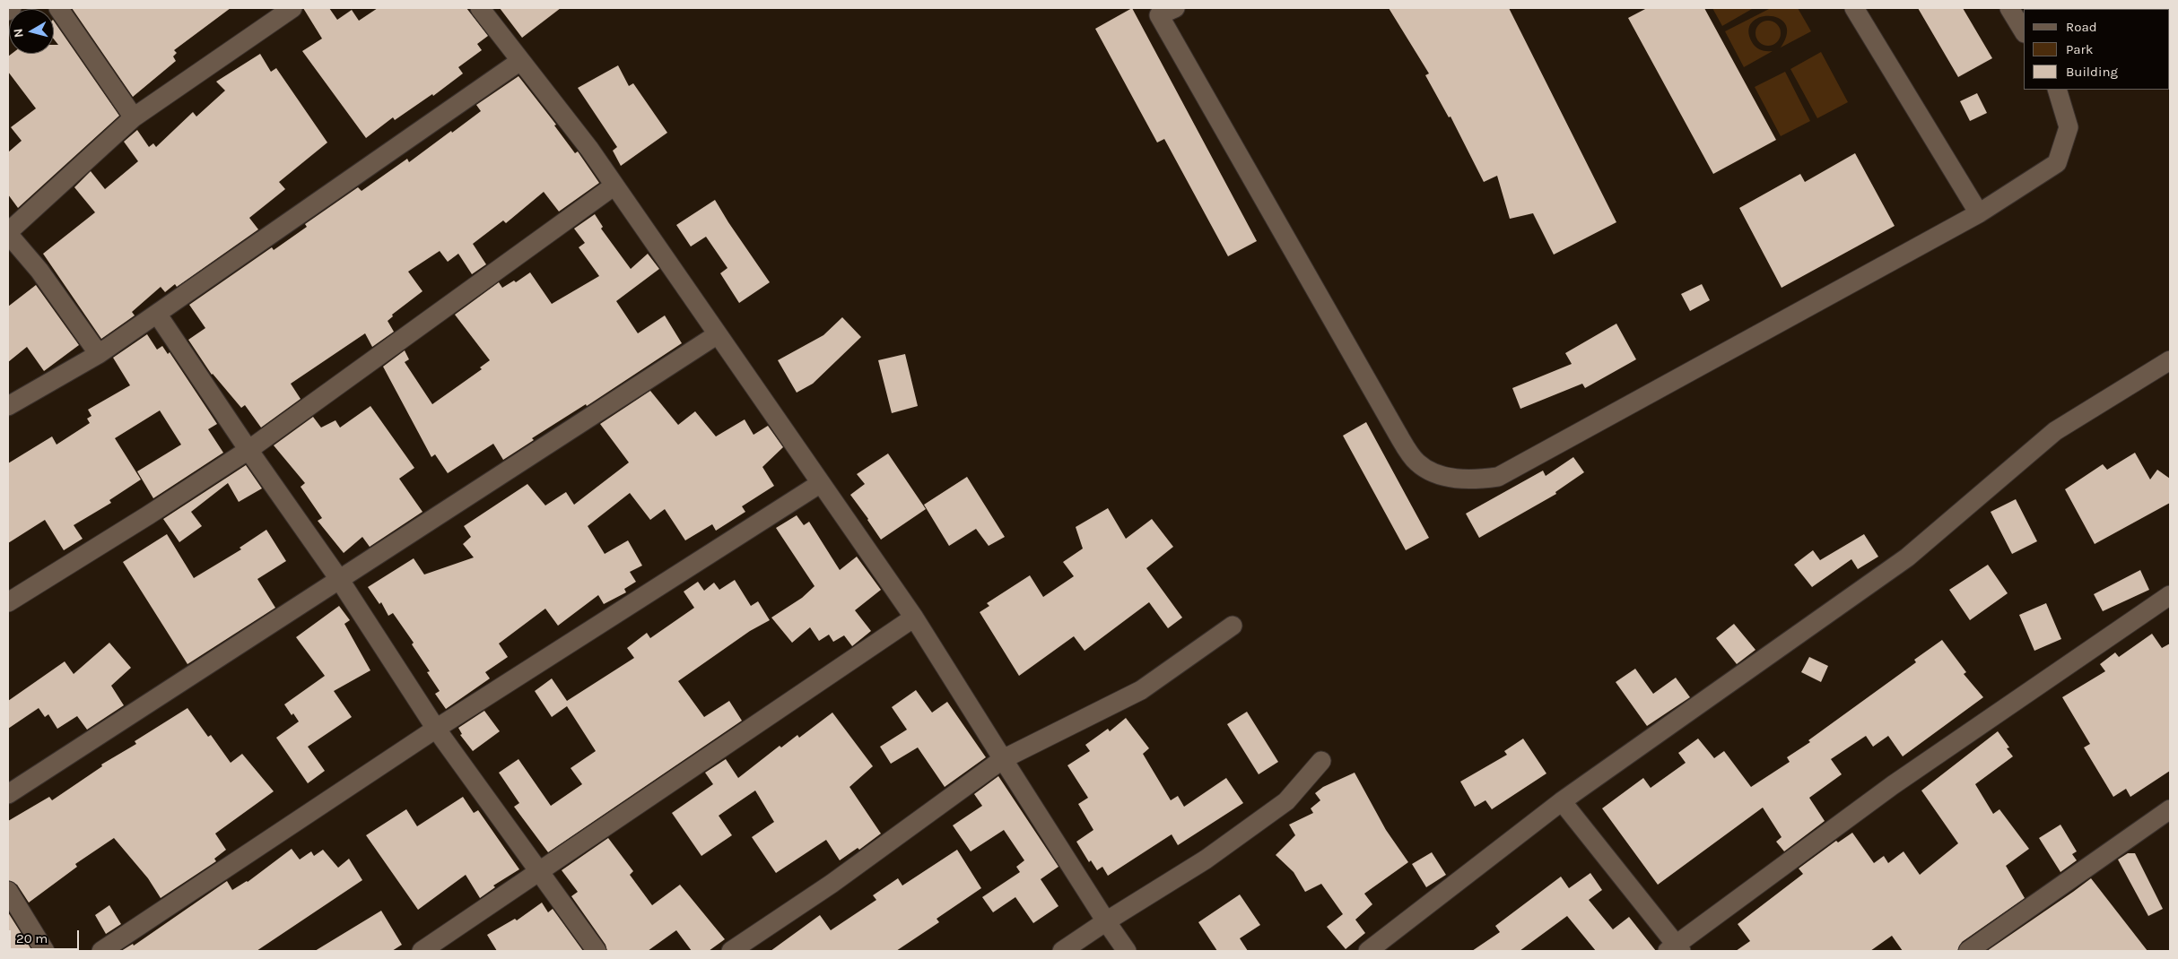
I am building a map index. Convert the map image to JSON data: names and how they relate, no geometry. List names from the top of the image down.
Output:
{
  "legend": ["Road", "Park", "Building"],
  "scale_bar": "20 m",
  "north": "left"
}
